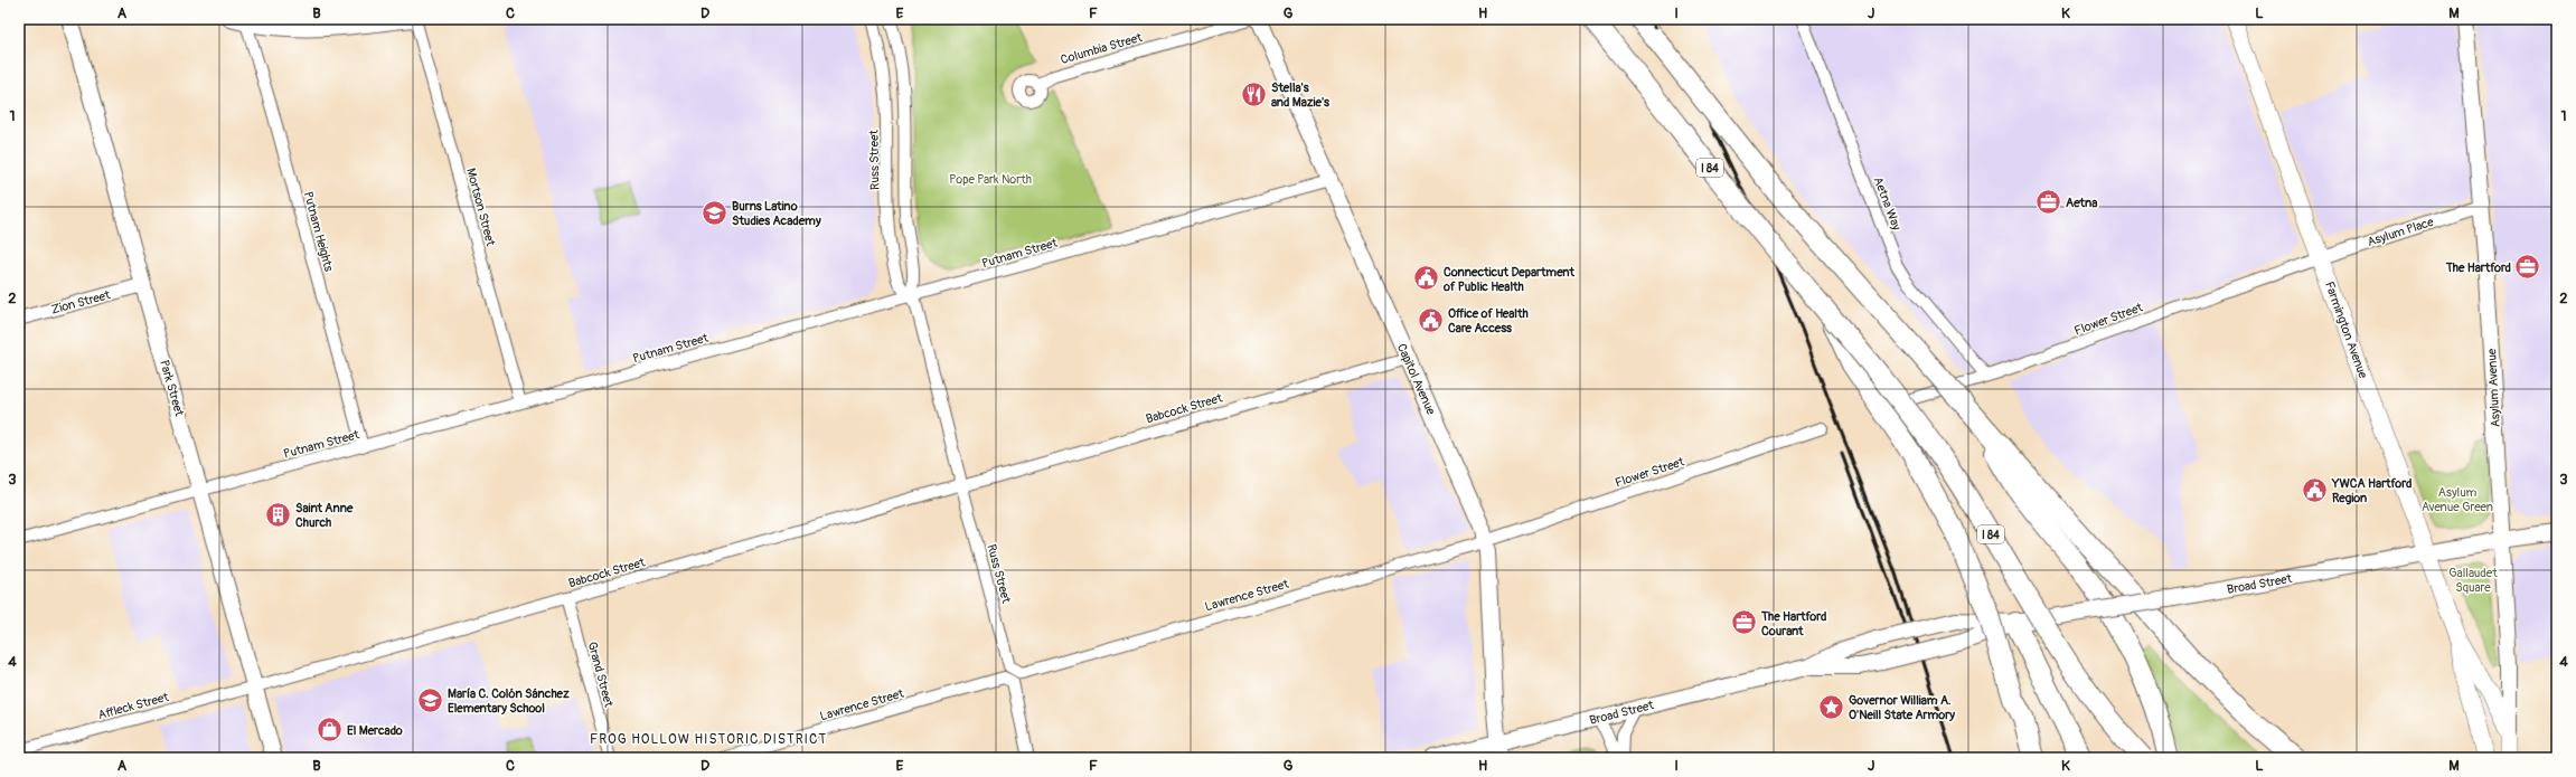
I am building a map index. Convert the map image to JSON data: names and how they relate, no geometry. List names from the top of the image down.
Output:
{
  "streets": {
    "highway": ["I 84"],
    "main road": [
      "Farmington Avenue",
      "Capitol Avenue",
      "Park Street",
      "Asylum Avenue",
      "Broad Street"
    ],
    "street": [
      "Columbia Street",
      "Russ Street",
      "Aetna Way",
      "Mortson Street",
      "Putnam Heights",
      "Asylum Place",
      "Putnam Street",
      "Zion Street",
      "Flower Street",
      "Babcock Street",
      "Lawrence Street",
      "Grand Street",
      "Affleck Street"
    ]
  },
  "crossings": [
    ["Russ Street", "Putnam Street"],
    ["Russ Street", "Babcock Street"],
    ["Russ Street", "Lawrence Street"],
    ["Aetna Way", "Flower Street"],
    ["Mortson Street", "Putnam Street"],
    ["Putnam Heights", "Putnam Street"],
    ["Asylum Place", "Flower Street"],
    ["Asylum Place", "Farmington Avenue"],
    ["Asylum Place", "Asylum Avenue"],
    ["Putnam Street", "Capitol Avenue"],
    ["Putnam Street", "Park Street"],
    ["Zion Street", "Park Street"],
    ["Flower Street", "Farmington Avenue"],
    ["Flower Street", "Capitol Avenue"],
    ["Flower Street", "Lawrence Street"],
    ["Farmington Avenue", "Asylum Avenue"],
    ["Farmington Avenue", "Broad Street"],
    ["Capitol Avenue", "Babcock Street"],
    ["Capitol Avenue", "Broad Street"],
    ["Capitol Avenue", "Lawrence Street"],
    ["Park Street", "Babcock Street"],
    ["Park Street", "Affleck Street"],
    ["Asylum Avenue", "Broad Street"],
    ["Babcock Street", "Grand Street"],
    ["Babcock Street", "Affleck Street"]
  ],
  "districts": ["FROG HOLLOW HISTORIC DISTRICT"],
  "parks": ["Pope Park North", "Asylum Avenue Green", "Gallaudet Square"],
  "places": {
    "restaurant": ["Stella's and Mazie's"],
    "office": ["Aetna", "The Hartford", "The Hartford Courant"],
    "school or university": ["Burns Latino Studies Academy", "María C. Colón Sánchez Elementary School"],
    "public building": ["Connecticut Department of Public Health", "Office of Health Care Access", "YWCA Hartford Region"],
    "building": ["Saint Anne Church"],
    "place": ["Governor William A. O'Neill State Armory"],
    "shop": ["El Mercado"]
  },
  "grid": {
    "columns": [
      "A",
      "B",
      "C",
      "D",
      "E",
      "F",
      "G",
      "H",
      "I",
      "J",
      "K",
      "L",
      "M"
    ],
    "rows": [
      "1",
      "2",
      "3",
      "4"
    ]
  }
}
